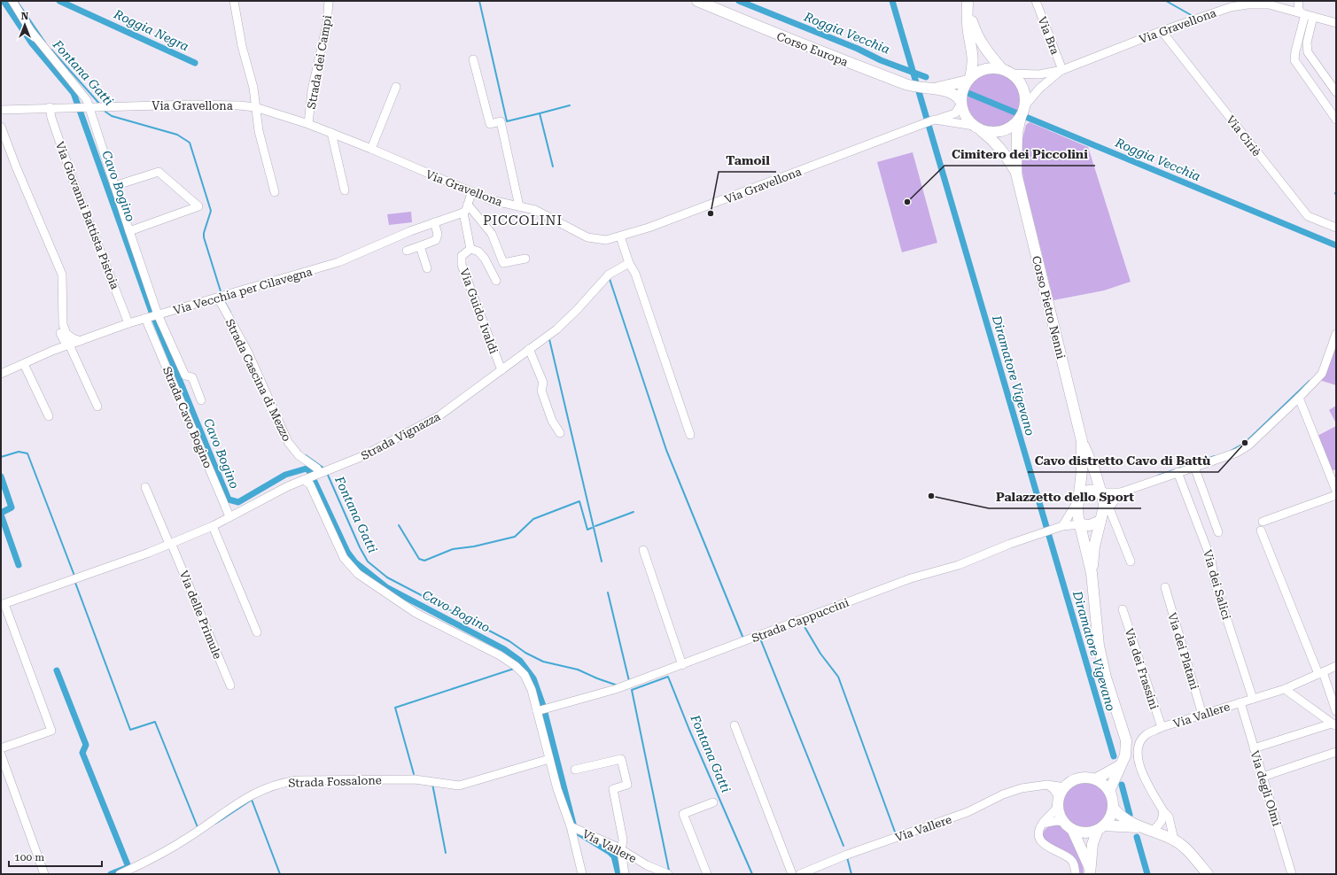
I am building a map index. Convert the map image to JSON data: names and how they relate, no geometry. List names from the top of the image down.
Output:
{
  "streets": {
    "main road": ["Corso Europa", "Corso Pietro Nenni"],
    "street": [
      "Via Gravellona",
      "Via Bra",
      "Strada dei Campi",
      "Via Ciriè",
      "Via Giovanni Battista Pistoia",
      "Via Vecchia per Cilavegna",
      "Via Guido Ivaldi",
      "Strada Cascina di Mezzo",
      "Strada Cavo Bogino",
      "Strada Vignazza",
      "Via dei Salici",
      "Via delle Primule",
      "Strada Cappuccini",
      "Via dei Platani",
      "Via dei Frassini",
      "Via Vallere",
      "Strada Fossalone",
      "Via degli Olmi"
    ]
  },
  "crossings": [
    ["Via Gravellona", "Via Bra"],
    ["Via Gravellona", "Corso Europa"],
    ["Via Gravellona", "Strada dei Campi"],
    ["Via Gravellona", "Via Ciriè"],
    ["Via Gravellona", "Via Giovanni Battista Pistoia"],
    ["Via Gravellona", "Corso Pietro Nenni"],
    ["Corso Europa", "Corso Pietro Nenni"],
    ["Via Giovanni Battista Pistoia", "Via Vecchia per Cilavegna"],
    ["Via Vecchia per Cilavegna", "Strada Cascina di Mezzo"],
    ["Via Vecchia per Cilavegna", "Strada Cavo Bogino"],
    ["Corso Pietro Nenni", "Strada Cappuccini"],
    ["Corso Pietro Nenni", "Via Vallere"],
    ["Via Guido Ivaldi", "Strada Vignazza"],
    ["Strada Cascina di Mezzo", "Strada Vignazza"],
    ["Strada Cascina di Mezzo", "Strada Cappuccini"],
    ["Strada Cascina di Mezzo", "Via Vallere"],
    ["Strada Cascina di Mezzo", "Strada Fossalone"],
    ["Strada Cavo Bogino", "Strada Vignazza"],
    ["Strada Vignazza", "Via delle Primule"],
    ["Via dei Salici", "Via Vallere"],
    ["Via dei Platani", "Via Vallere"],
    ["Via dei Frassini", "Via Vallere"],
    ["Via Vallere", "Via degli Olmi"]
  ],
  "districts": ["PICCOLINI"],
  "water": [
    "Roggia Negra",
    "Roggia Vecchia",
    "Fontana Gatti",
    "Cavo Bogino",
    "Diramatore Vigevano"
  ],
  "places": [
    "Cimitero dei Piccolini",
    "Tamoil",
    "Cavo distretto Cavo di Battù",
    "Palazzetto dello Sport"
  ],
  "scale_bar": "100 m",
  "north": "top"
}
